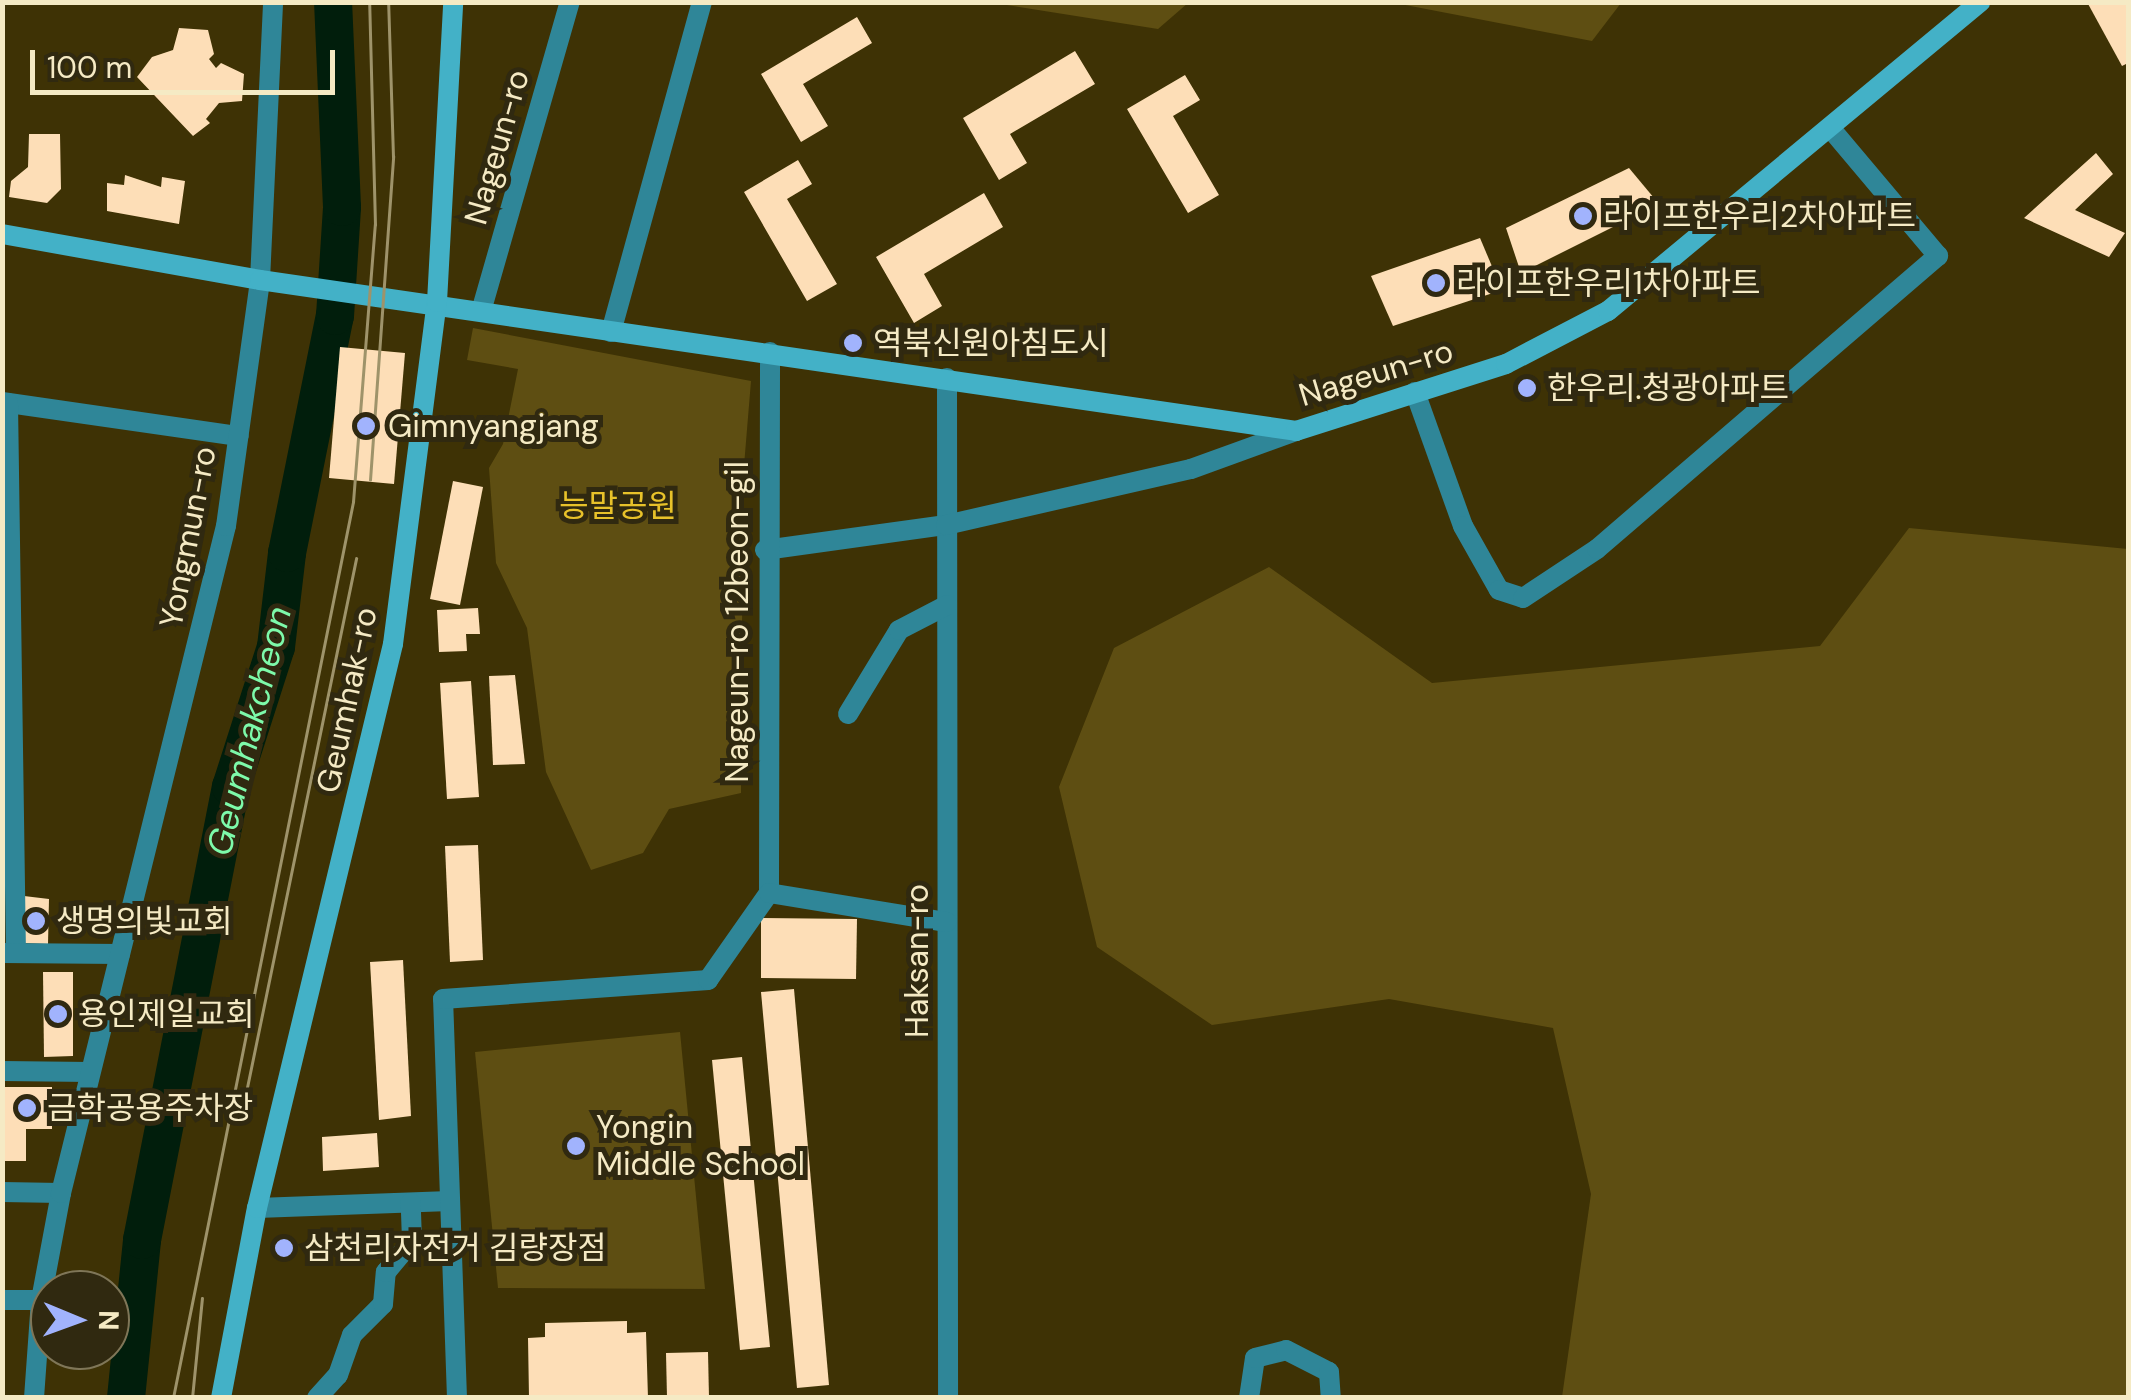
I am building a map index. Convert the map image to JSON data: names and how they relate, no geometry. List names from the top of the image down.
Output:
{
  "streets": {
    "main road": ["Nageun-ro", "Geumhak-ro"],
    "street": ["Yongmun-ro", "Nageun-ro 12beon-gil", "Haksan-ro"]
  },
  "crossings": [
    ["Nageun-ro", "Yongmun-ro"],
    ["Nageun-ro", "Nageun-ro 12beon-gil"],
    ["Nageun-ro", "Geumhak-ro"],
    ["Nageun-ro", "Haksan-ro"]
  ],
  "water": ["Geumhakcheon"],
  "parks": ["능말공원"],
  "places": [
    "라이프한우리2차아파트",
    "라이프한우리1차아파트",
    "역북신원아침도시",
    "한우리.청광아파트",
    "Gimnyangjang",
    "생명의빛교회",
    "용인제일교회",
    "금학공용주차장",
    "Yongin Middle School",
    "삼천리자전거 김량장점"
  ],
  "scale_bar": "100 m",
  "north": "right"
}
